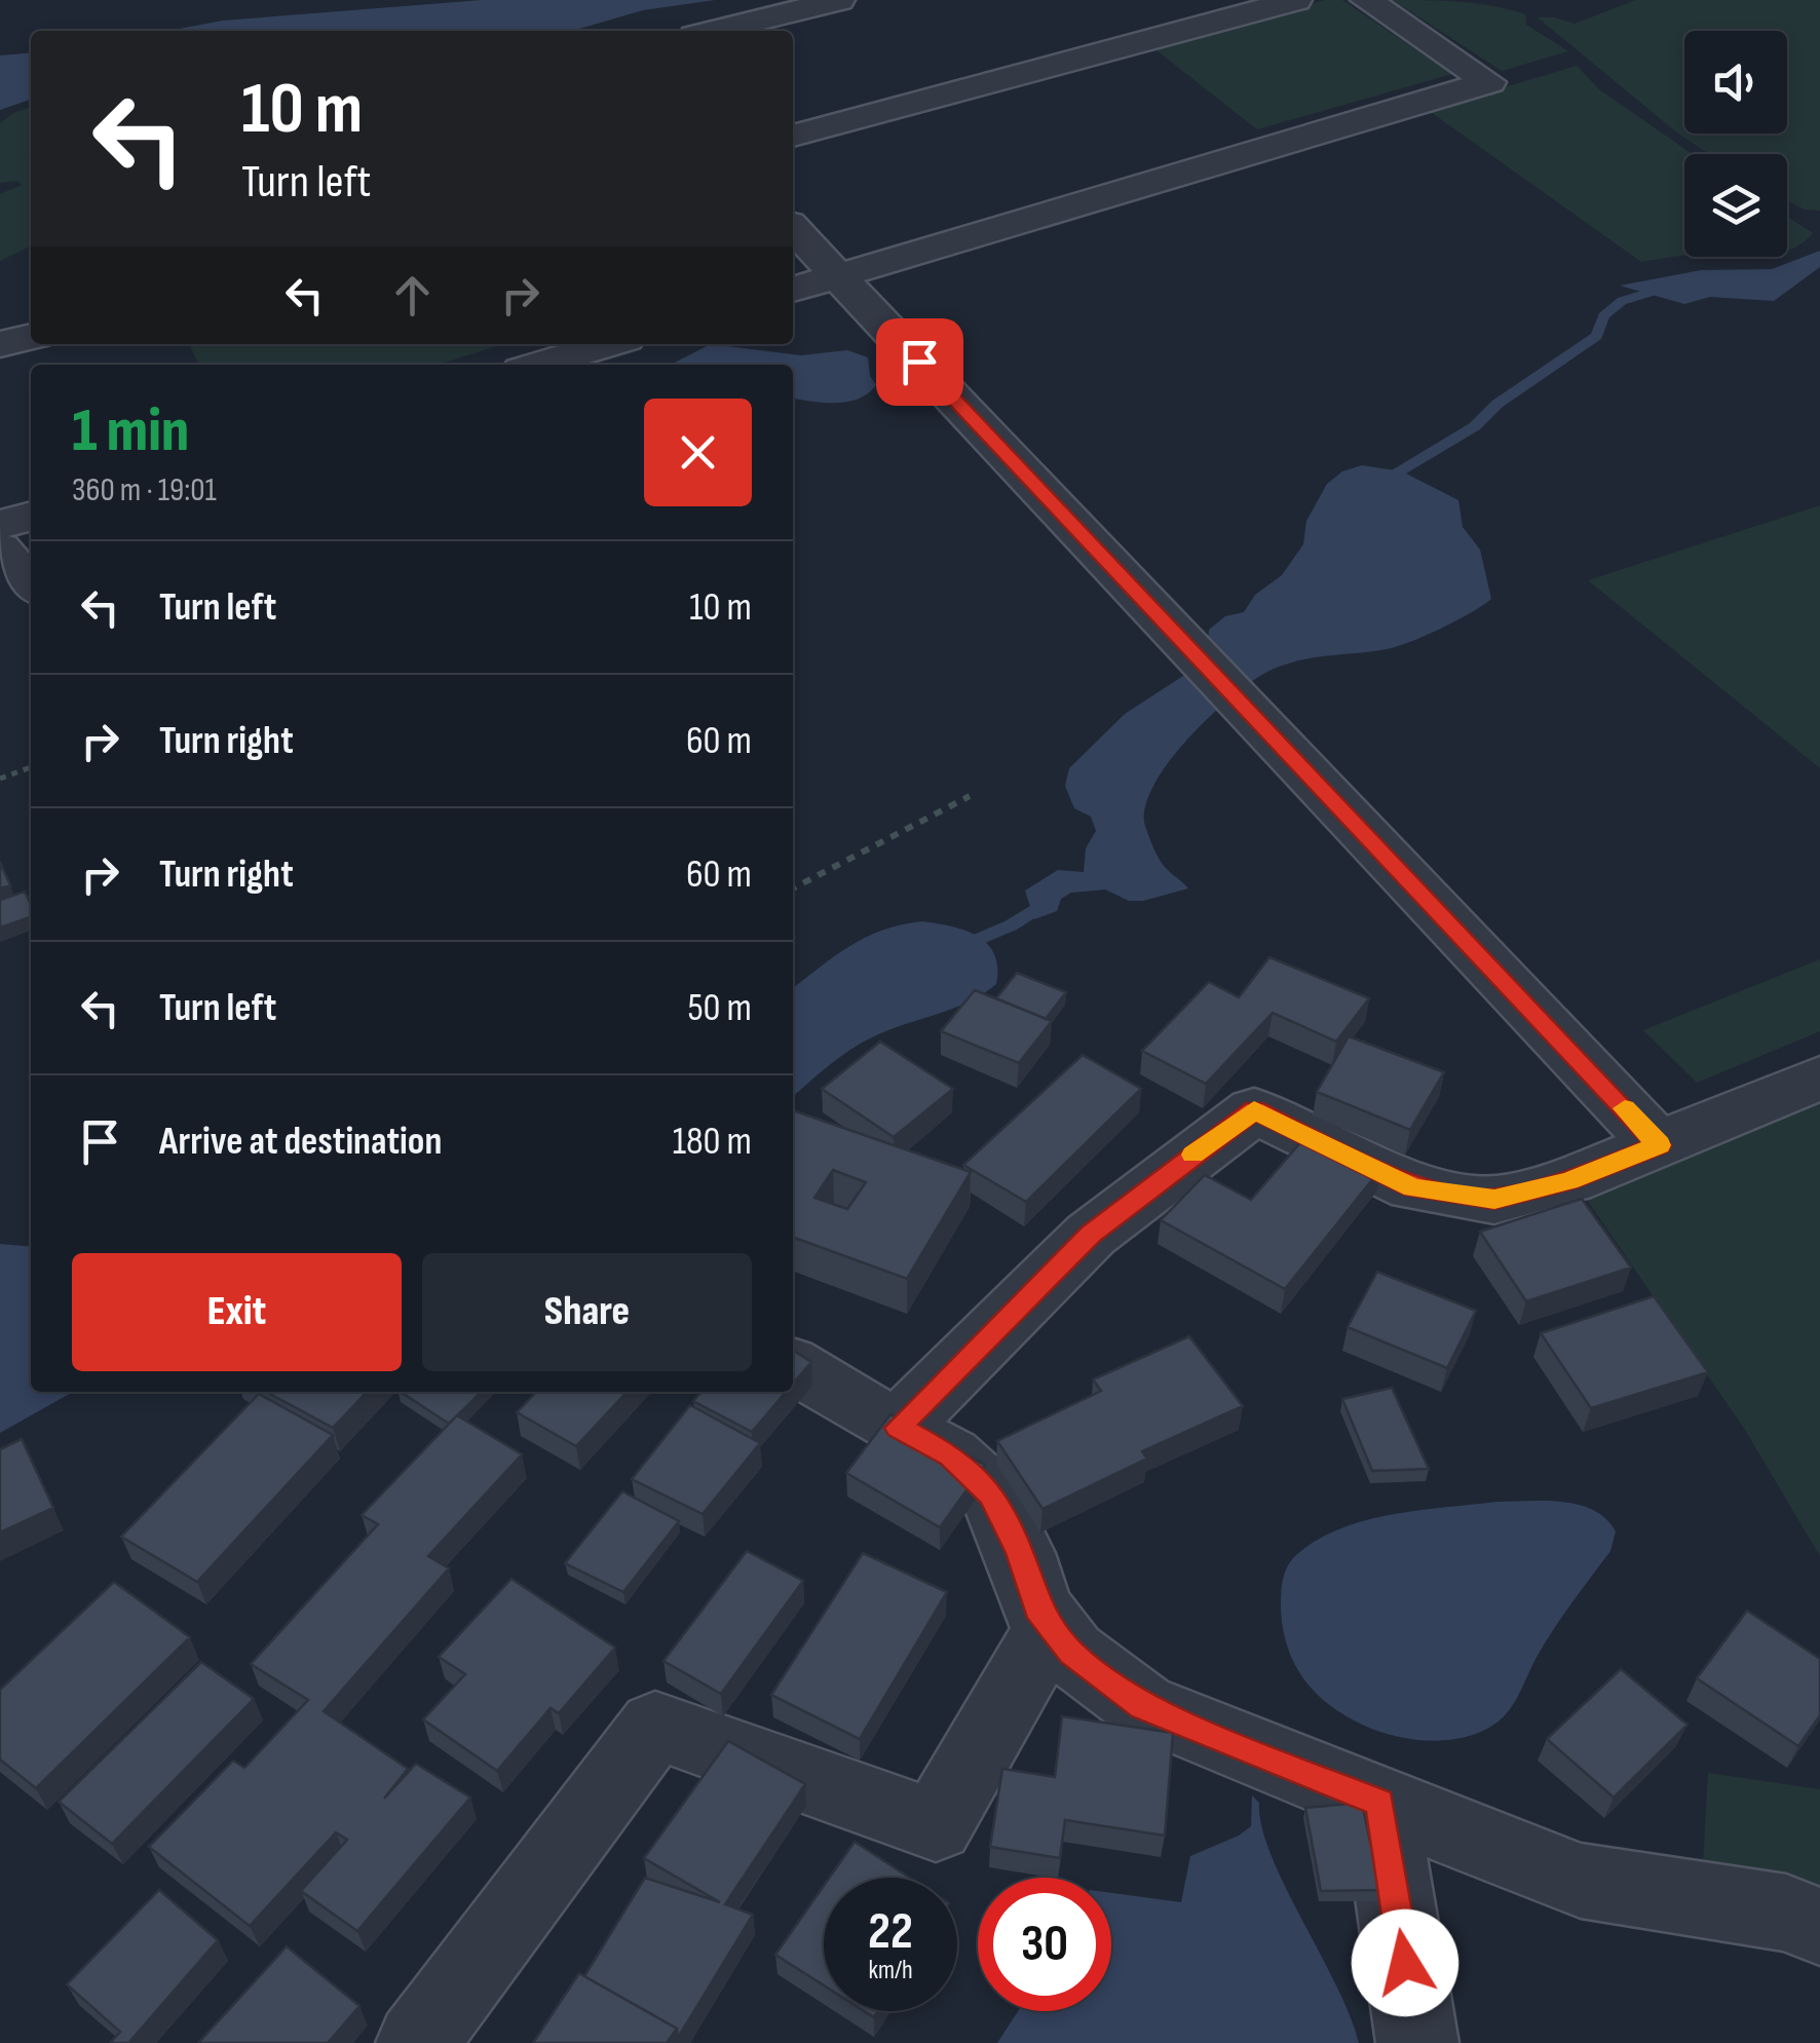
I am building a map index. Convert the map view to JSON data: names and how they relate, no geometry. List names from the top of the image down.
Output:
{
  "page": {
    "turn": ["10 m", "Turn left"],
    "heading": ["1 min", "360 m · 19:01"],
    "list": [
      {
        "name": "Turn left",
        "value": "10 m"
      },
      {
        "name": "Turn right",
        "value": "60 m"
      },
      {
        "name": "Turn right",
        "value": "60 m"
      },
      {
        "name": "Turn left",
        "value": "50 m"
      },
      {
        "name": "Arrive at destination",
        "value": "180 m"
      }
    ],
    "buttons": ["Exit", "Share"],
    "speed": "22 km/h",
    "limit": "30"
  }
}
